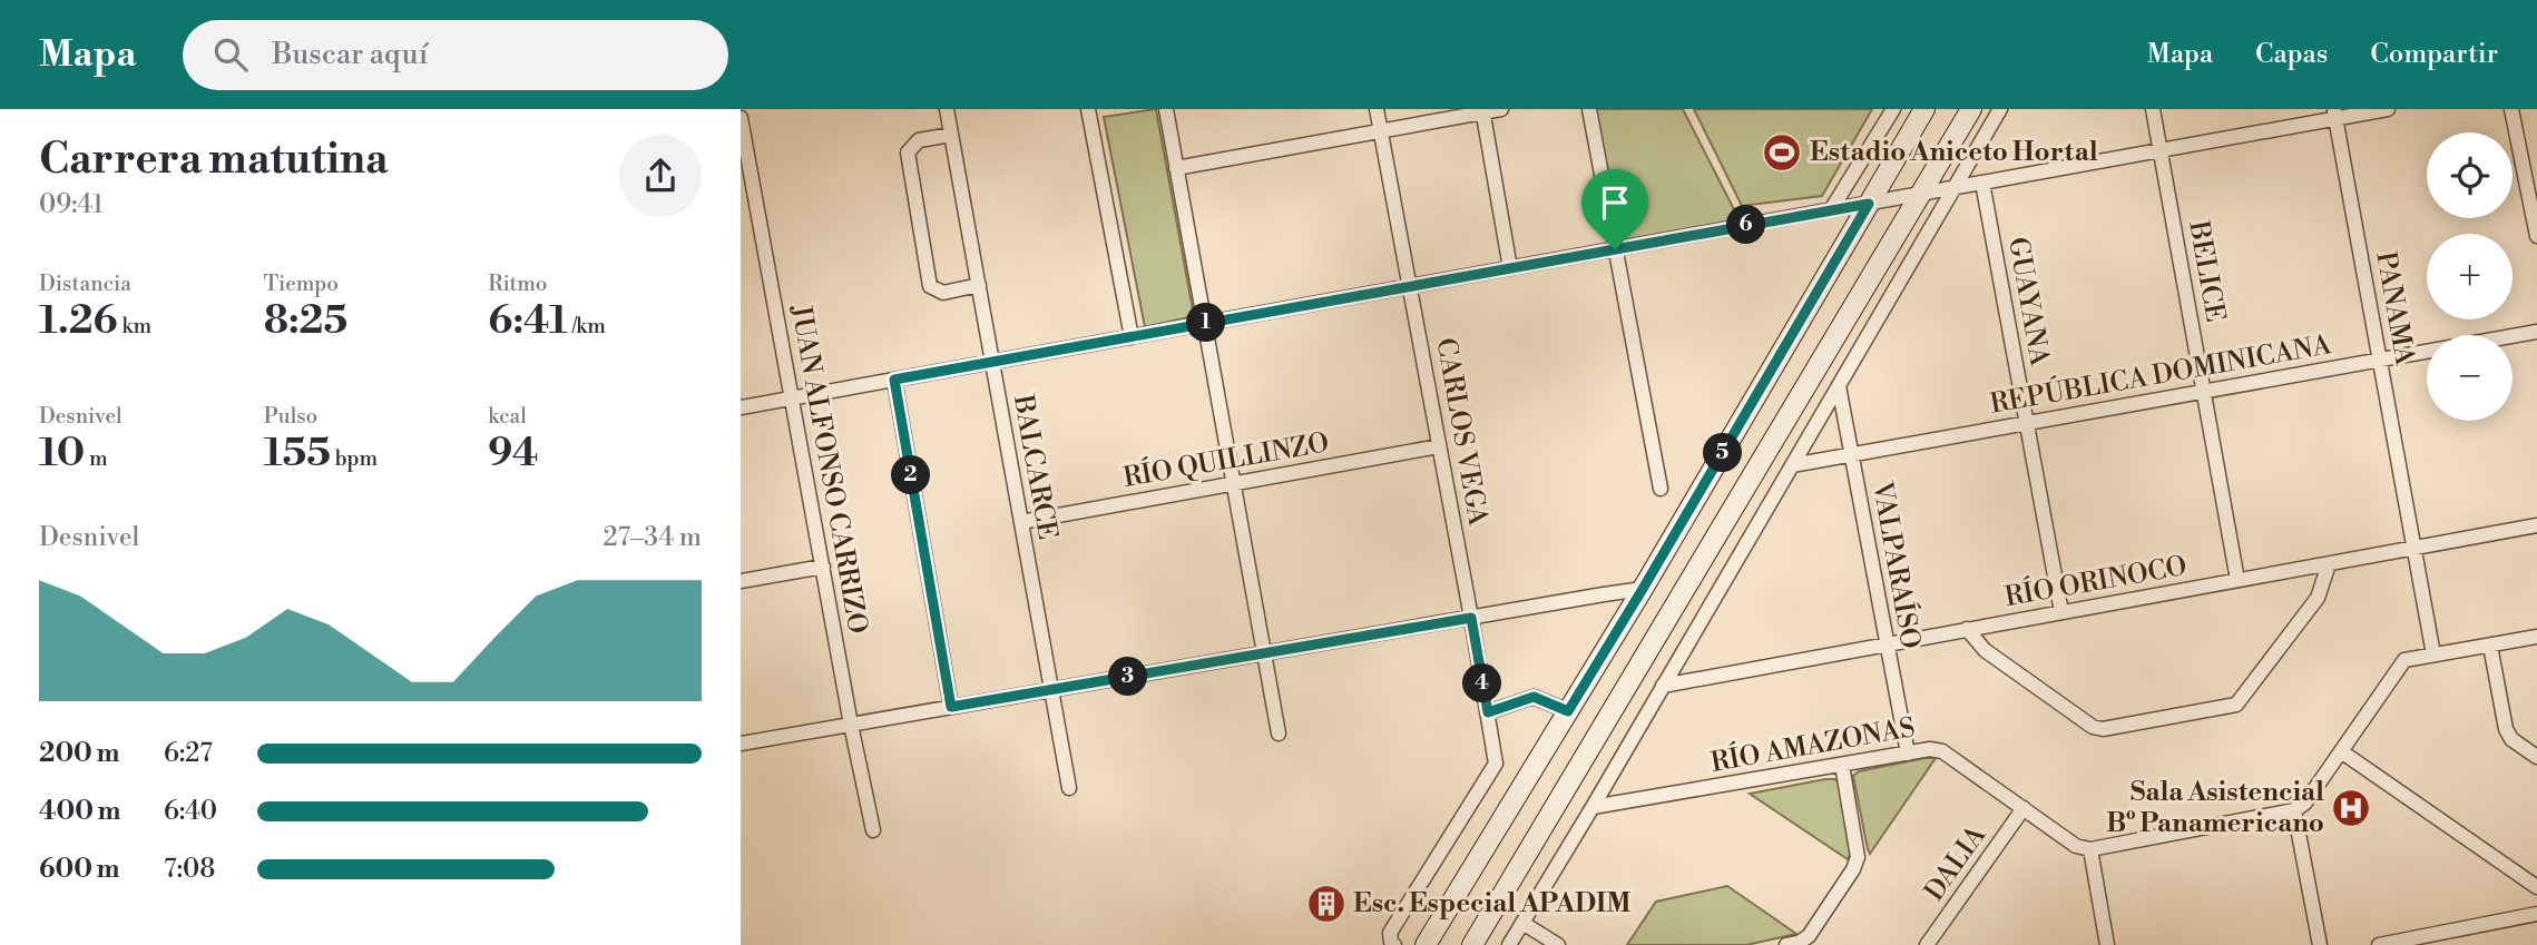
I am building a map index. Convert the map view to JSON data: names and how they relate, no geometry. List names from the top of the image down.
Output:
{
  "streets": {
    "street": [
      "BELICE",
      "GUAYANA",
      "PANAMA",
      "REPÚBLICA DOMINICANA",
      "CARLOS VEGA",
      "RÍO QUILLINZO",
      "BALCARCE",
      "JUAN ALFONSO CARRIZO",
      "VALPARAÍSO",
      "RÍO ORINOCO",
      "RÍO AMAZONAS",
      "DALIA"
    ]
  },
  "crossings": [
    ["BELICE", "REPÚBLICA DOMINICANA"],
    ["BELICE", "RÍO ORINOCO"],
    ["GUAYANA", "REPÚBLICA DOMINICANA"],
    ["GUAYANA", "RÍO ORINOCO"],
    ["PANAMA", "REPÚBLICA DOMINICANA"],
    ["PANAMA", "RÍO ORINOCO"],
    ["REPÚBLICA DOMINICANA", "VALPARAÍSO"],
    ["CARLOS VEGA", "RÍO QUILLINZO"],
    ["RÍO QUILLINZO", "BALCARCE"],
    ["VALPARAÍSO", "RÍO ORINOCO"],
    ["VALPARAÍSO", "RÍO AMAZONAS"],
    ["RÍO AMAZONAS", "DALIA"]
  ],
  "places": {
    "sports": ["Estadio Aniceto Hortal"],
    "hospital": ["Sala Asistencial Bº Panamericano"],
    "building": ["Esc. Especial APADIM"]
  },
  "page": {
    "header": "Mapa",
    "search": "Buscar aquí",
    "nav": ["Mapa", "Capas", "Compartir"],
    "heading": ["Carrera matutina", "09:41"],
    "map_buttons": ["+", "−"],
    "pins": [
      "6",
      "1",
      "5",
      "2",
      "3",
      "4"
    ],
    "stats": [
      ["Distancia", "1.26 km"],
      ["Tiempo", "8:25"],
      ["Ritmo", "6:41 /km"],
      ["Desnivel", "10 m"],
      ["Pulso", "155 bpm"],
      ["kcal", "94"]
    ],
    "chart": ["Desnivel", "27–34 m"],
    "list": [
      {
        "name": "200 m",
        "note": "6:27"
      },
      {
        "name": "400 m",
        "note": "6:40"
      },
      {
        "name": "600 m",
        "note": "7:08"
      }
    ]
  }
}
